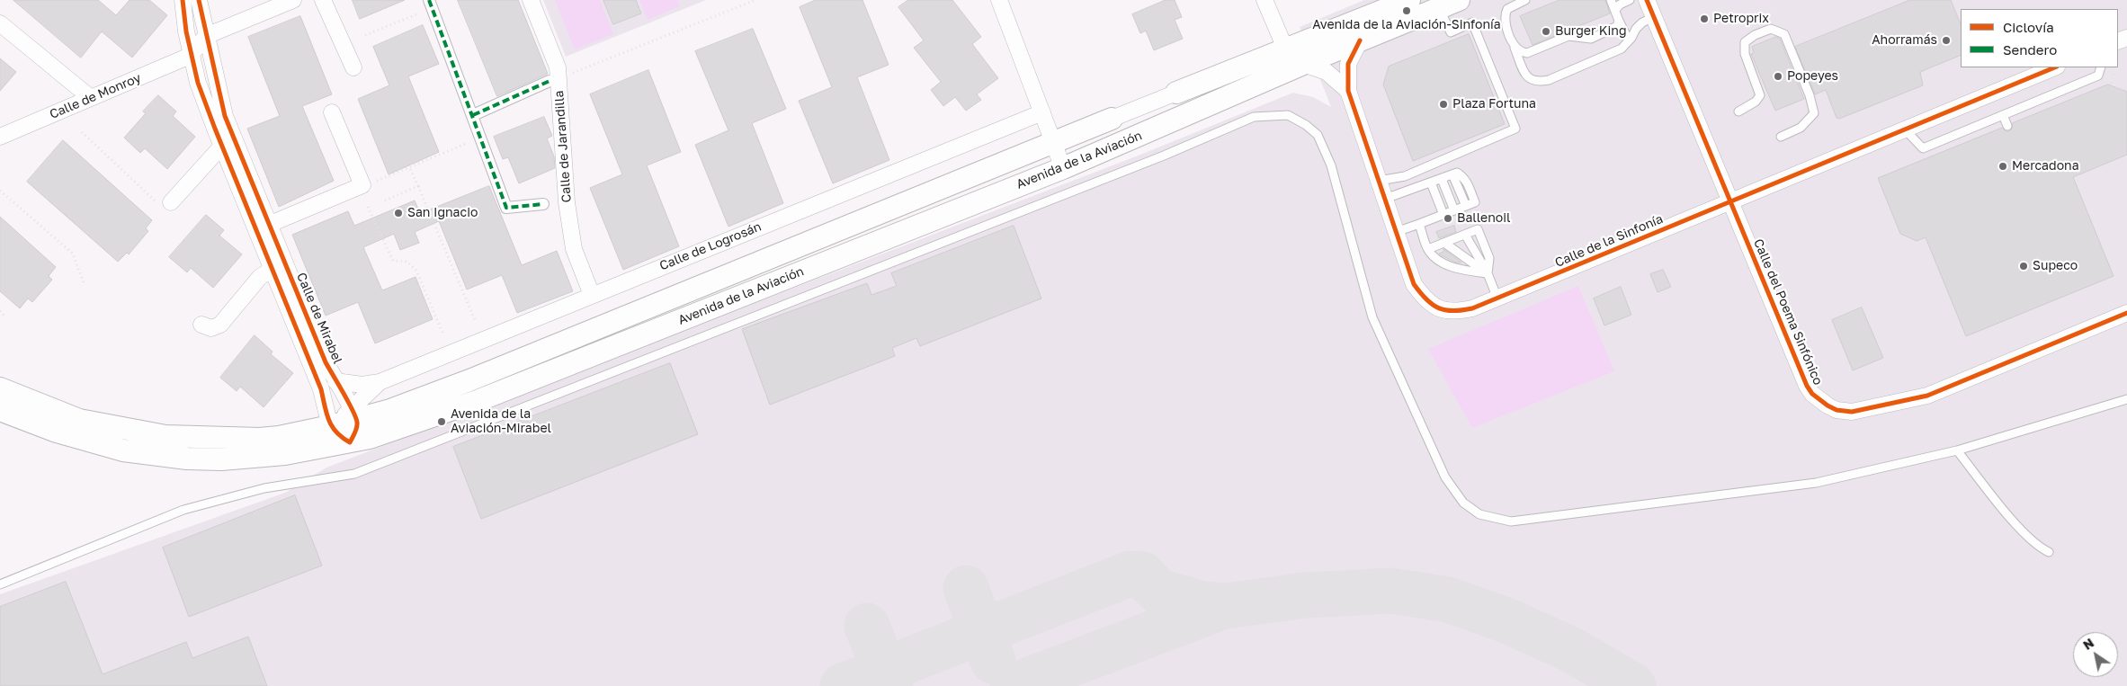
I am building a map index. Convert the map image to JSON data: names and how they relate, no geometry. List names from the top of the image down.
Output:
{
  "streets": {
    "main road": ["Avenida de la Aviación"],
    "street": [
      "Calle de Monroy",
      "Calle de Jarandilla",
      "Calle de la Sinfonía",
      "Calle de Logrosán",
      "Calle del Poema Sinfónico",
      "Calle de Mirabel"
    ]
  },
  "crossings": [
    ["Calle de Monroy", "Calle de Mirabel"],
    ["Calle de Jarandilla", "Calle de Logrosán"],
    ["Avenida de la Aviación", "Calle de la Sinfonía"],
    ["Avenida de la Aviación", "Calle de Logrosán"],
    ["Avenida de la Aviación", "Calle de Mirabel"],
    ["Calle de la Sinfonía", "Calle del Poema Sinfónico"],
    ["Calle de Logrosán", "Calle de Mirabel"]
  ],
  "places": [
    "Avenida de la Aviación-Sinfonía",
    "Petroprix",
    "Burger King",
    "Ahorramás",
    "Popeyes",
    "Plaza Fortuna",
    "Mercadona",
    "San Ignacio",
    "Ballenoil",
    "Supeco",
    "Avenida de la Aviación-Mirabel"
  ],
  "legend": ["Ciclovía", "Sendero"],
  "north": "top left"
}
